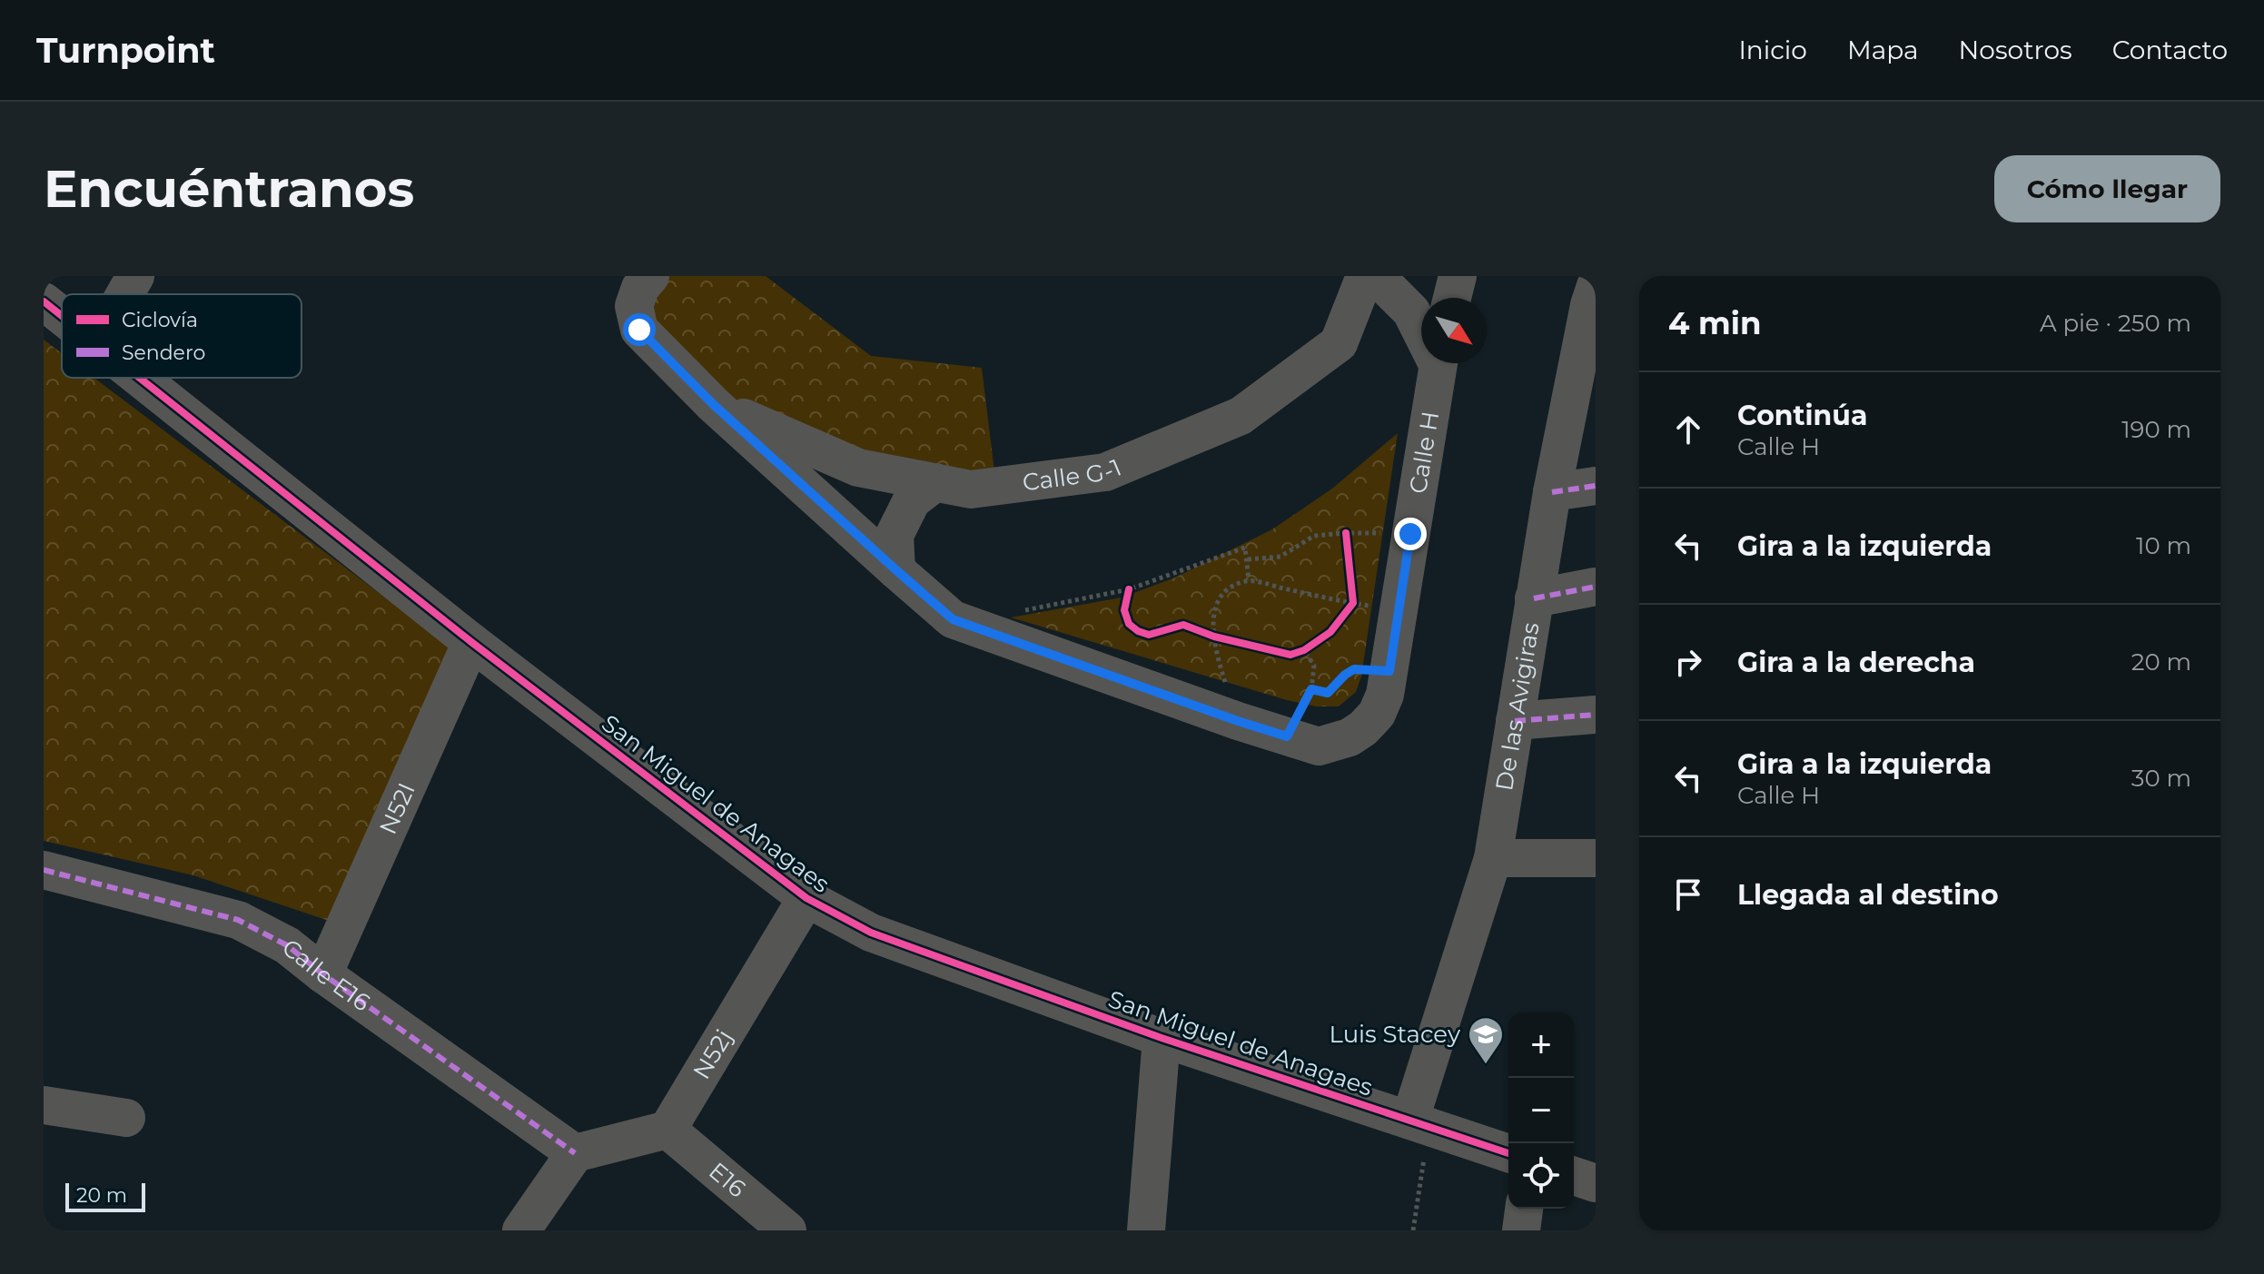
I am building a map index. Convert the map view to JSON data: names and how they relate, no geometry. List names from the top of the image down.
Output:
{
  "streets": {
    "street": [
      "Calle H",
      "Calle G-1",
      "De las Avigiras",
      "San Miguel de Anagaes",
      "N52I",
      "Calle E16",
      "N52j",
      "E16"
    ]
  },
  "crossings": [
    ["Calle H", "Calle G-1"],
    ["De las Avigiras", "San Miguel de Anagaes"],
    ["San Miguel de Anagaes", "N52I"],
    ["San Miguel de Anagaes", "N52j"],
    ["N52I", "Calle E16"],
    ["N52j", "E16"]
  ],
  "places": {
    "school or university": ["Luis Stacey"]
  },
  "legend": ["Ciclovía", "Sendero"],
  "scale_bar": "20 m",
  "north": "bottom right",
  "page": {
    "header": "Turnpoint",
    "nav": [
      "Inicio",
      "Mapa",
      "Nosotros",
      "Contacto"
    ],
    "buttons": "Cómo llegar",
    "title": "Encuéntranos",
    "heading": ["4 min", "A pie · 250 m"],
    "list": [
      ["Continúa", "Calle H", "190 m"],
      ["Gira a la izquierda", "10 m"],
      ["Gira a la derecha", "20 m"],
      ["Gira a la izquierda", "Calle H", "30 m"],
      "Llegada al destino"
    ],
    "map_buttons": ["+", "−"],
    "scale": "20 m"
  }
}
